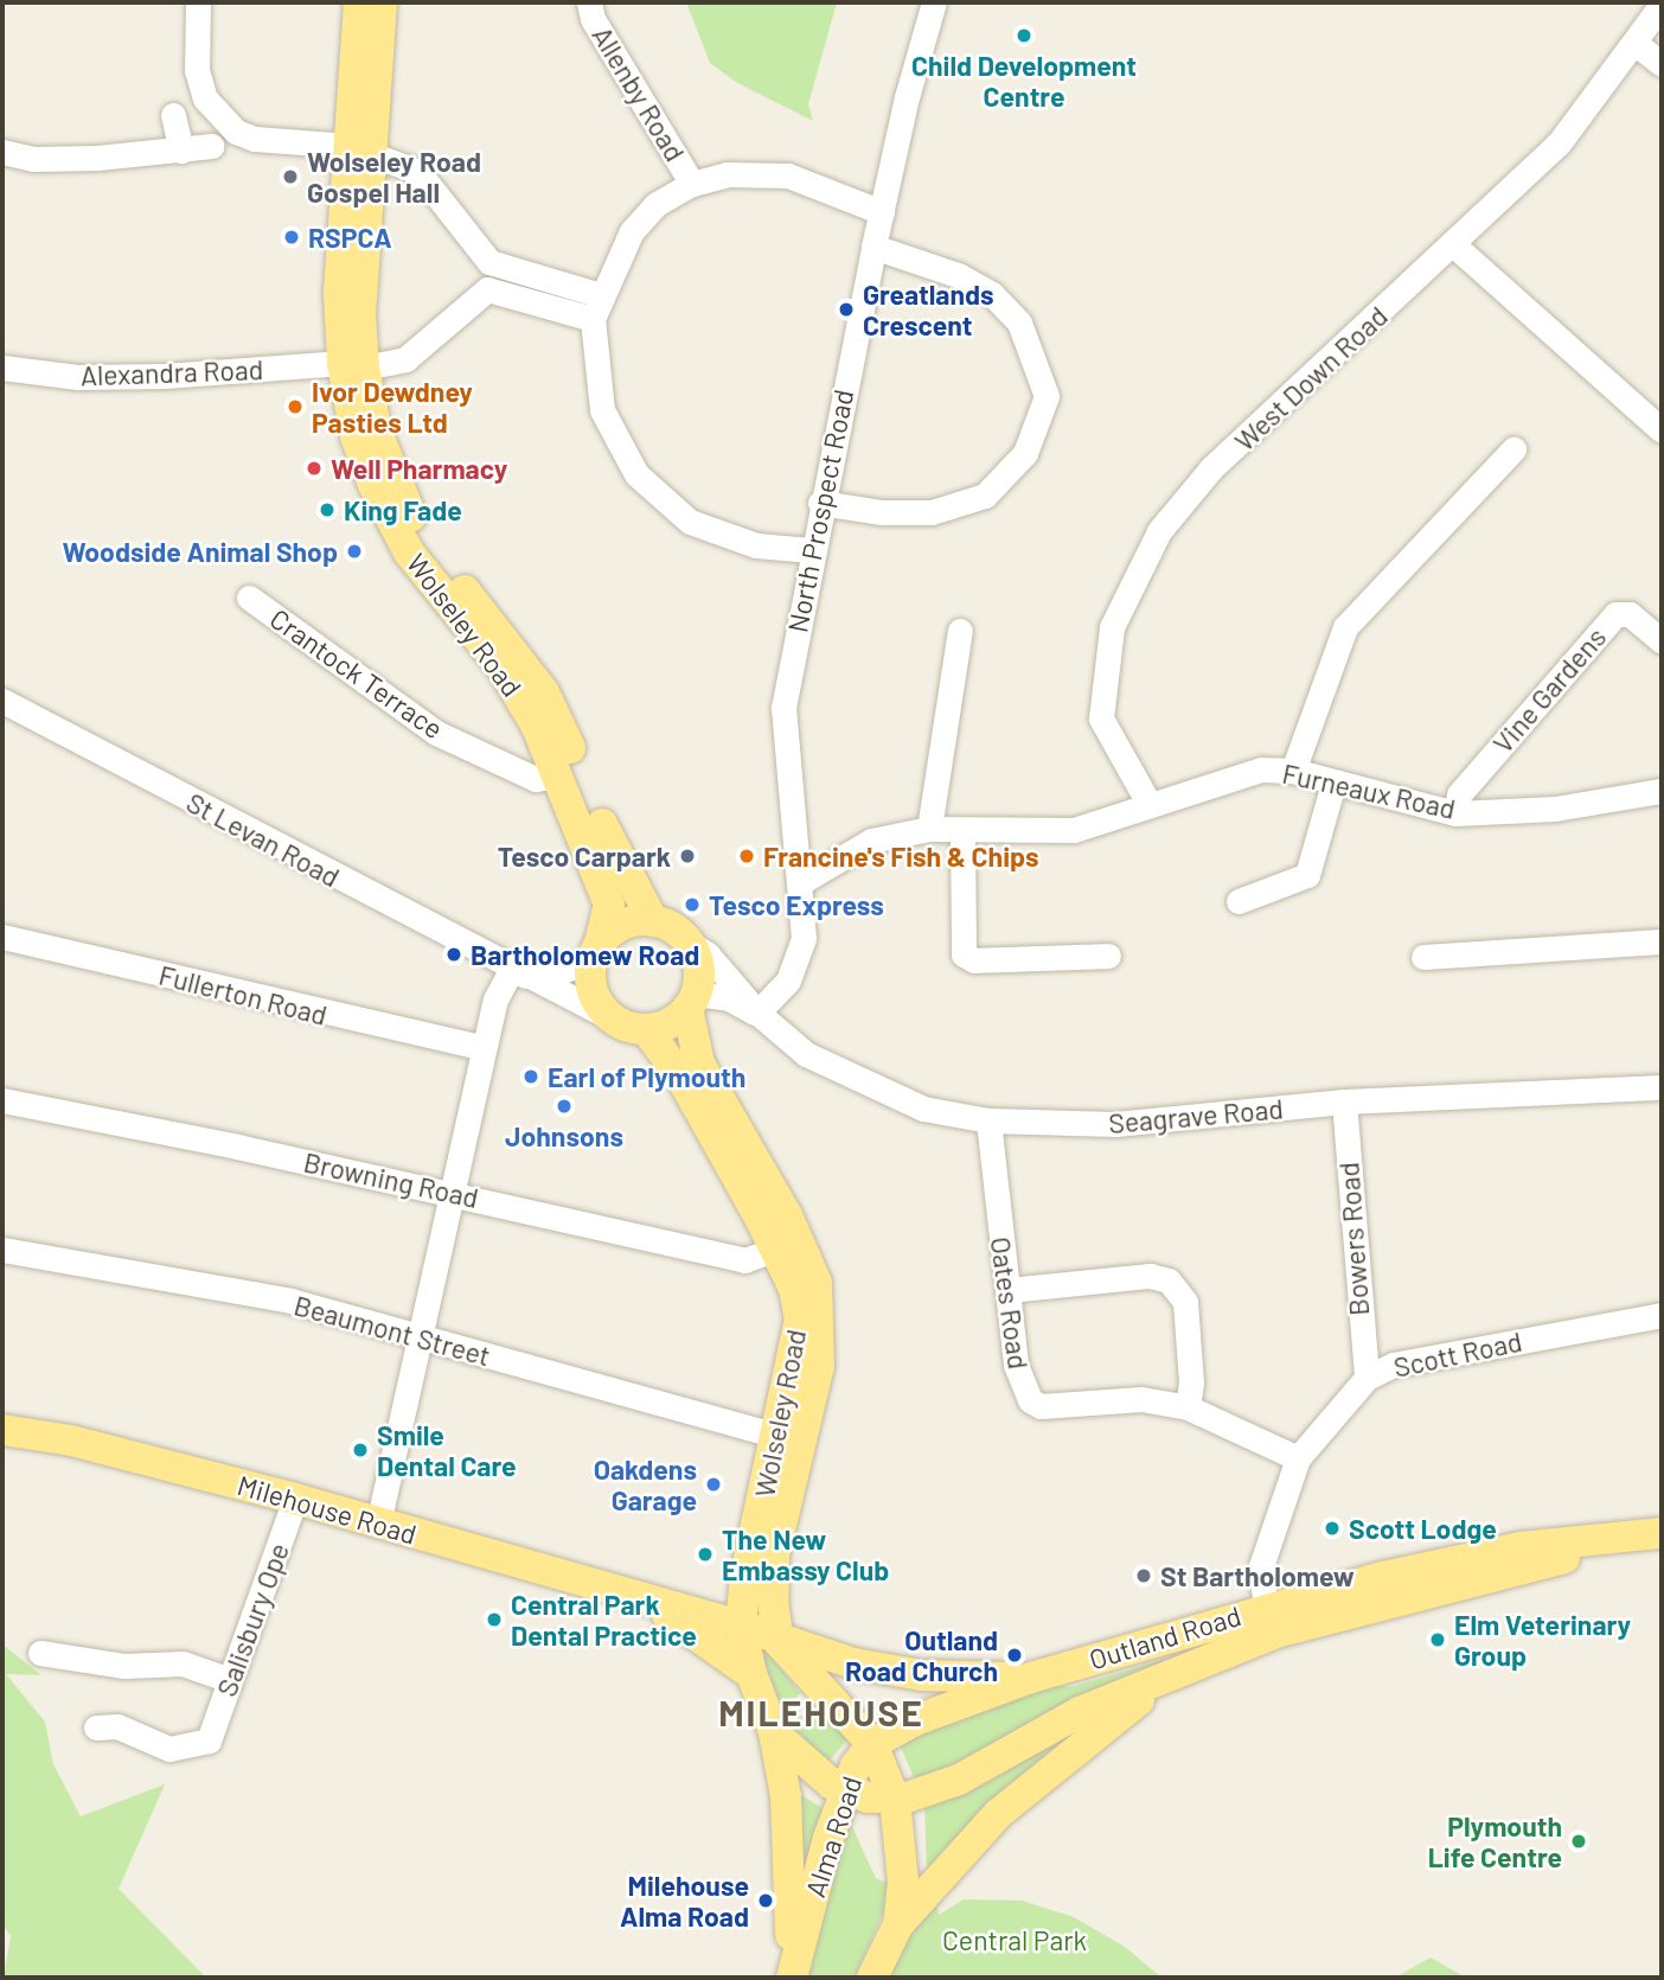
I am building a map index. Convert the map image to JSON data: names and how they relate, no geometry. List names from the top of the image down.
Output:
{
  "streets": {
    "main road": [
      "Wolseley Road",
      "Milehouse Road",
      "Outland Road",
      "Alma Road"
    ],
    "street": [
      "Allenby Road",
      "Alexandra Road",
      "West Down Road",
      "North Prospect Road",
      "Crantock Terrace",
      "Vine Gardens",
      "Furneaux Road",
      "St Levan Road",
      "Fullerton Road",
      "Seagrave Road",
      "Browning Road",
      "Bowers Road",
      "Oates Road",
      "Beaumont Street",
      "Scott Road",
      "Salisbury Ope"
    ]
  },
  "crossings": [
    ["Alexandra Road", "Wolseley Road"],
    ["West Down Road", "Furneaux Road"],
    ["North Prospect Road", "Furneaux Road"],
    ["North Prospect Road", "Seagrave Road"],
    ["Wolseley Road", "Crantock Terrace"],
    ["Wolseley Road", "St Levan Road"],
    ["Wolseley Road", "Browning Road"],
    ["Wolseley Road", "Beaumont Street"],
    ["Wolseley Road", "Milehouse Road"],
    ["Wolseley Road", "Outland Road"],
    ["Wolseley Road", "Alma Road"],
    ["Vine Gardens", "Furneaux Road"],
    ["Seagrave Road", "Bowers Road"],
    ["Seagrave Road", "Oates Road"],
    ["Bowers Road", "Scott Road"],
    ["Oates Road", "Scott Road"],
    ["Scott Road", "Outland Road"],
    ["Milehouse Road", "Salisbury Ope"],
    ["Milehouse Road", "Outland Road"],
    ["Outland Road", "Alma Road"]
  ],
  "districts": ["MILEHOUSE"],
  "parks": ["Central Park"],
  "places": [
    "Child Development Centre",
    "Wolseley Road Gospel Hall",
    "RSPCA",
    "Greatlands Crescent",
    "Ivor Dewdney Pasties Ltd",
    "Well Pharmacy",
    "King Fade",
    "Woodside Animal Shop",
    "Tesco Carpark",
    "Francine's Fish & Chips",
    "Tesco Express",
    "Bartholomew Road",
    "Earl of Plymouth",
    "Johnsons",
    "Smile Dental Care",
    "Oakdens Garage",
    "Scott Lodge",
    "The New Embassy Club",
    "St Bartholomew",
    "Central Park Dental Practice",
    "Elm Veterinary Group",
    "Outland Road Church",
    "Plymouth Life Centre",
    "Milehouse Alma Road"
  ]
}
